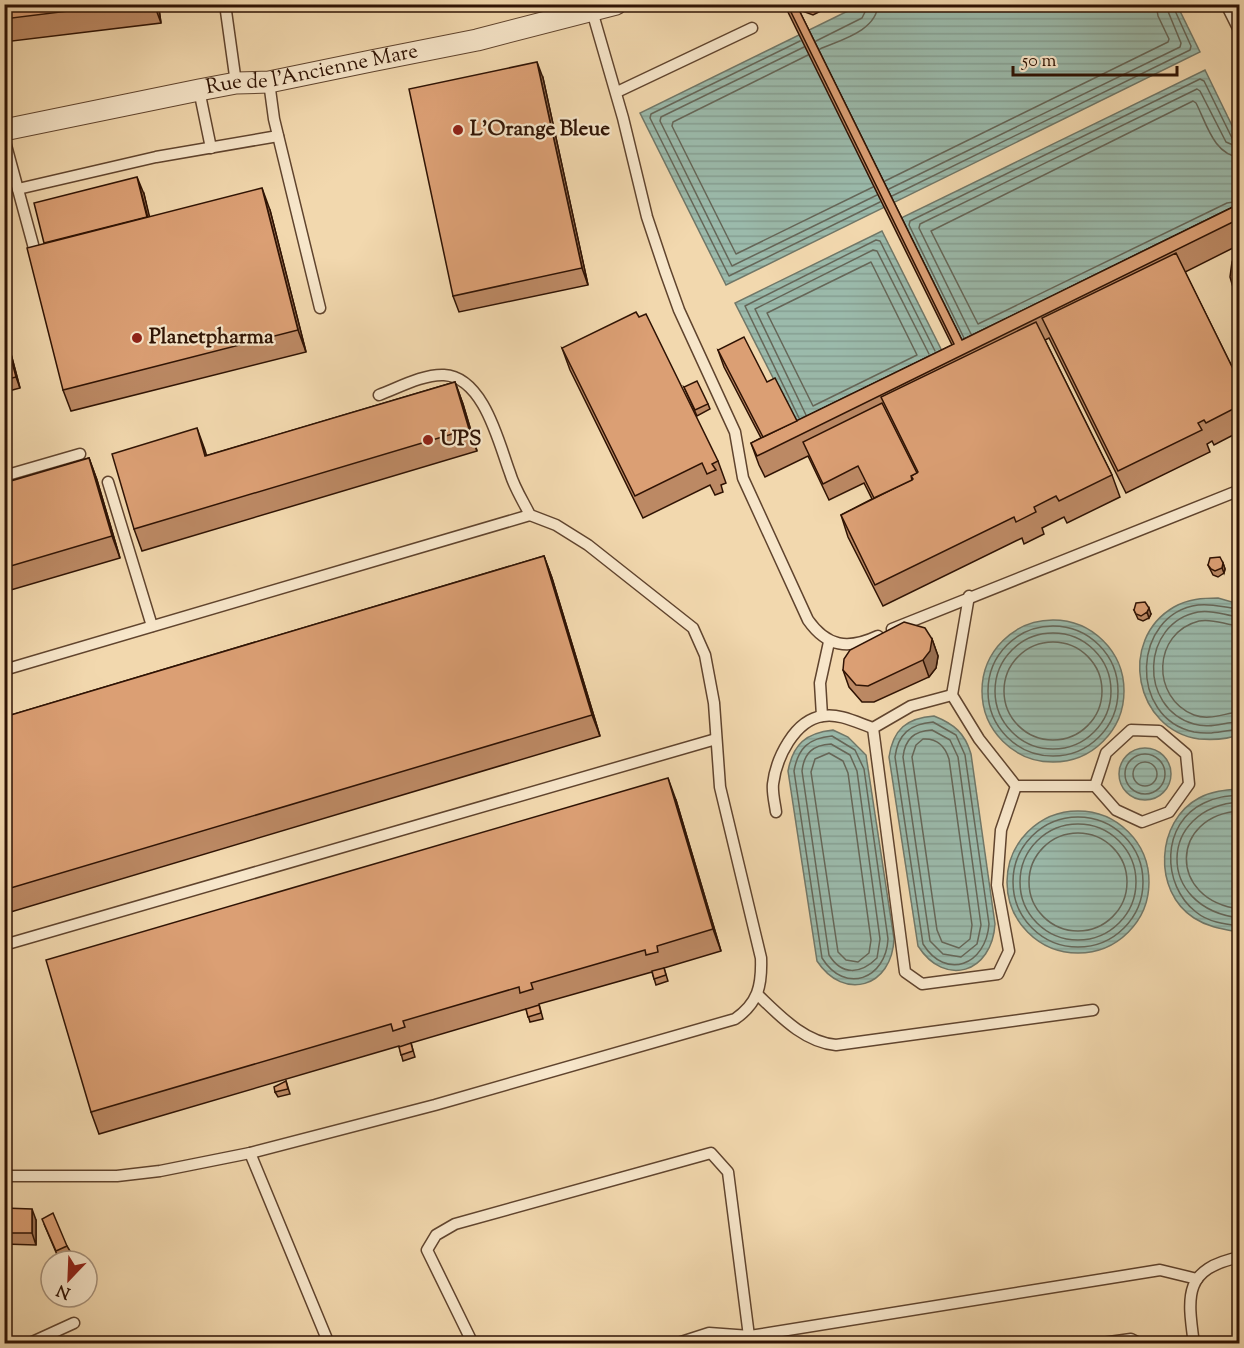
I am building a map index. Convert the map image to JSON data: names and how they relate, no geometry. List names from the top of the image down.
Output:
{
  "streets": {
    "street": ["Rue de l'Ancienne Mare"]
  },
  "places": ["L'Orange Bleue", "Planetpharma", "UPS"],
  "scale_bar": "50 m",
  "north": "bottom left"
}
